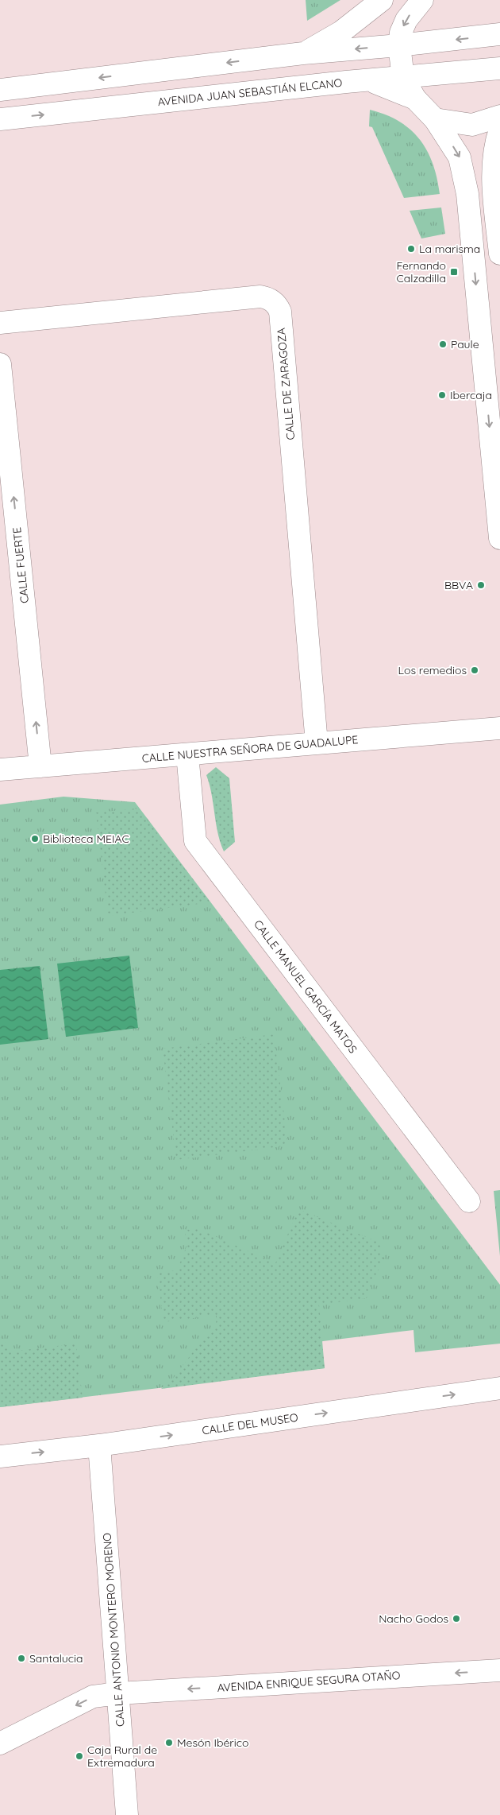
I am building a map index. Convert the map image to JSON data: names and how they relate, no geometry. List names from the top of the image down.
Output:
{
  "streets": {
    "main road": [
      "AVENIDA JUAN SEBASTIÁN ELCANO",
      "CALLE DE ZARAGOZA",
      "CALLE FUERTE",
      "CALLE NUESTRA SEÑORA DE GUADALUPE",
      "CALLE MANUEL GARCÍA MATOS",
      "CALLE DEL MUSEO",
      "CALLE ANTONIO MONTERO MORENO",
      "AVENIDA ENRIQUE SEGURA OTAÑO"
    ]
  },
  "crossings": [
    ["CALLE DE ZARAGOZA", "CALLE NUESTRA SEÑORA DE GUADALUPE"],
    ["CALLE FUERTE", "CALLE NUESTRA SEÑORA DE GUADALUPE"],
    ["CALLE NUESTRA SEÑORA DE GUADALUPE", "CALLE MANUEL GARCÍA MATOS"],
    ["CALLE DEL MUSEO", "CALLE ANTONIO MONTERO MORENO"],
    ["CALLE ANTONIO MONTERO MORENO", "AVENIDA ENRIQUE SEGURA OTAÑO"]
  ],
  "one_way": ["CALLE FUERTE", "CALLE DEL MUSEO", "AVENIDA ENRIQUE SEGURA OTAÑO"],
  "places": {
    "other": [
      "La marisma",
      "Paule",
      "Ibercaja",
      "BBVA",
      "Los remedios",
      "Biblioteca MEIAC",
      "Nacho Godos",
      "Santalucia",
      "Mesón Ibérico",
      "Caja Rural de Extremadura"
    ],
    "transit": ["Fernando Calzadilla"]
  }
}
